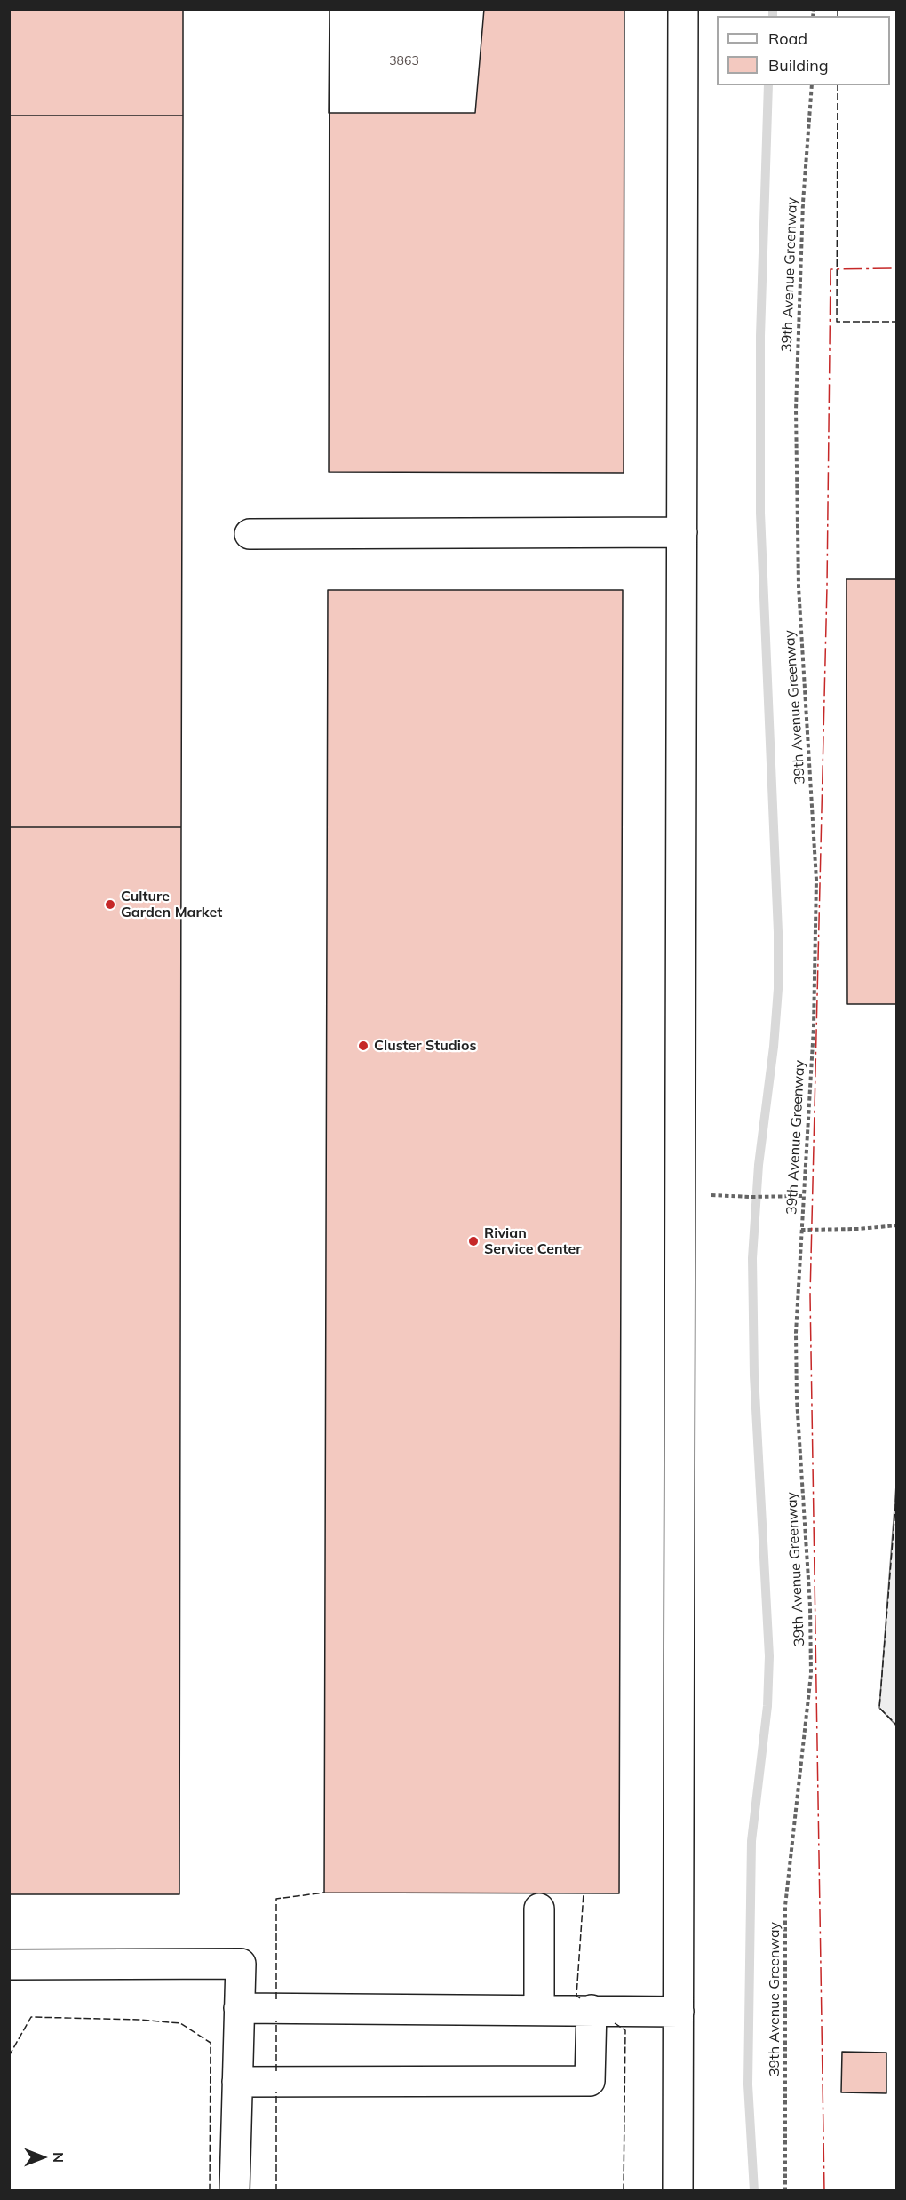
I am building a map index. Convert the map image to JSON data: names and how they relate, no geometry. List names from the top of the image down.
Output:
{
  "streets": {
    "path": ["39th Avenue Greenway"]
  },
  "places": ["Culture Garden Market", "Cluster Studios", "Rivian Service Center"],
  "house_numbers": ["3863"],
  "legend": ["Road", "Building"],
  "north": "right"
}
